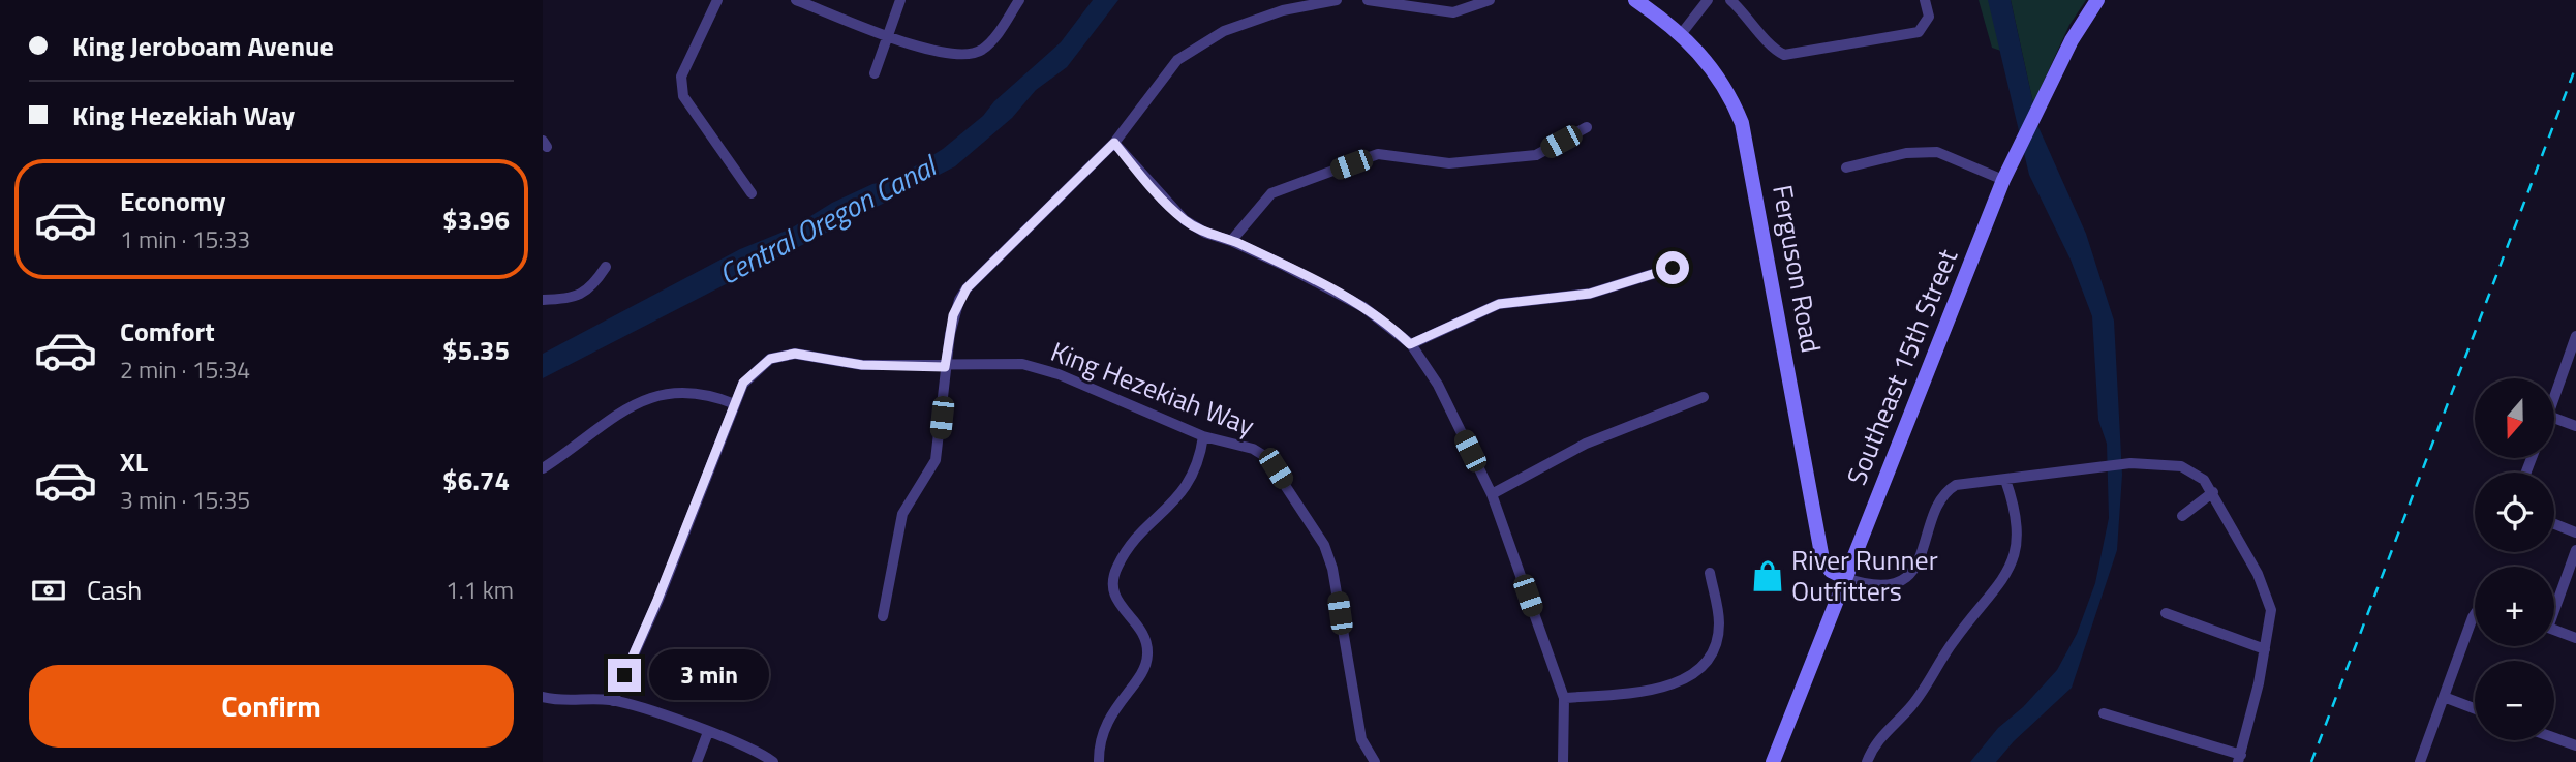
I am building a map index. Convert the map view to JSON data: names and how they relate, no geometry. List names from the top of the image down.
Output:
{
  "streets": {
    "main road": ["Ferguson Road", "Southeast 15th Street"],
    "street": ["King Hezekiah Way"]
  },
  "crossings": [
    ["Ferguson Road", "Southeast 15th Street"]
  ],
  "water": ["Central Oregon Canal"],
  "places": {
    "shop": ["River Runner Outfitters"]
  },
  "north": "bottom",
  "page": {
    "banner": ["King Jeroboam Avenue", "King Hezekiah Way"],
    "list": [
      {
        "name": "Economy",
        "note": "1 min · 15:33",
        "value": "$3.96"
      },
      {
        "name": "Comfort",
        "note": "2 min · 15:34",
        "value": "$5.35"
      },
      {
        "name": "XL",
        "note": "3 min · 15:35",
        "value": "$6.74"
      }
    ],
    "map_buttons": ["+", "−"],
    "pay": ["Cash", "1.1 km"],
    "bubble": "3 min",
    "buttons": "Confirm"
  }
}
